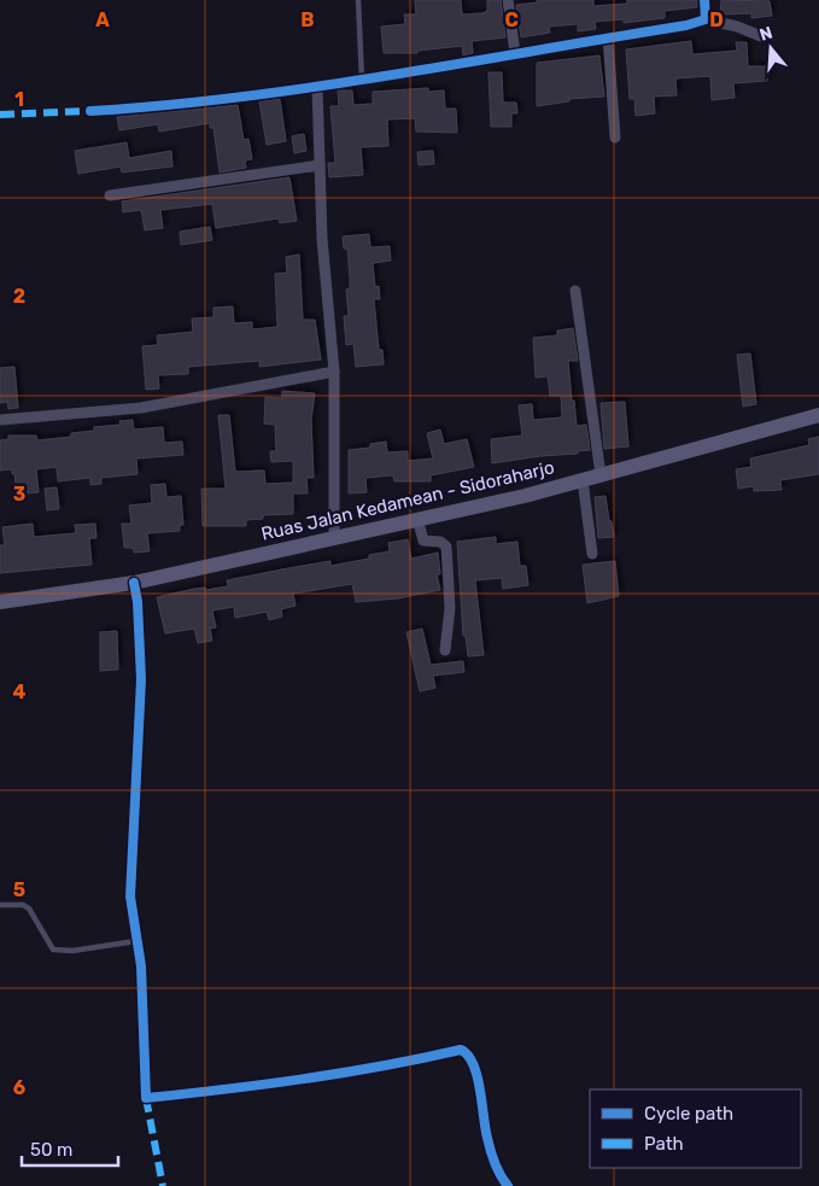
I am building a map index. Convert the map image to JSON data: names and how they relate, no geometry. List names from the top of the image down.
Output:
{
  "streets": {
    "main road": ["Ruas Jalan Kedamean - Sidoraharjo"]
  },
  "legend": ["Cycle path", "Path"],
  "scale_bar": "50 m",
  "north": "top",
  "grid": {
    "columns": [
      "A",
      "B",
      "C",
      "D"
    ],
    "rows": [
      "1",
      "2",
      "3",
      "4",
      "5",
      "6"
    ]
  }
}
